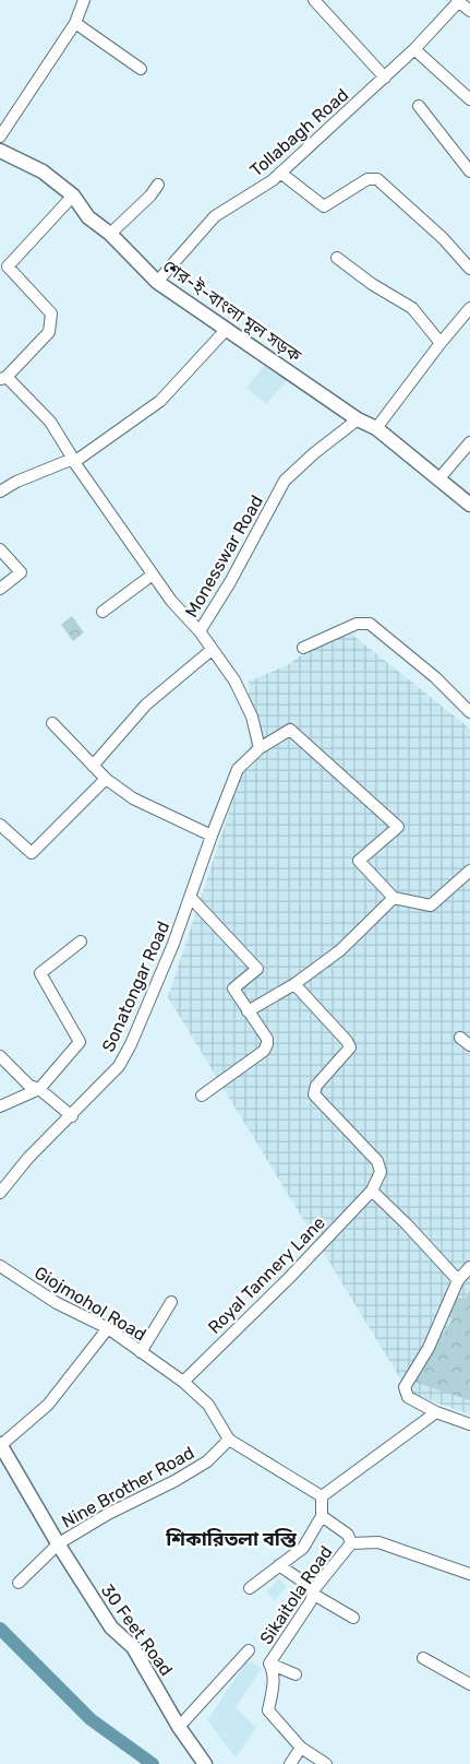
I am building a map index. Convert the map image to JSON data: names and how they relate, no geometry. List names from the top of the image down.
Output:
{
  "streets": {
    "street": [
      "Tollabagh Road",
      "শের-ই-বাংলা মূল সড়ক",
      "Monesswar Road",
      "Sonatongar Road",
      "Royal Tannery Lane",
      "Giojmohol Road",
      "Nine Brother Road",
      "Sikaitola Road",
      "30 Feet Road"
    ]
  },
  "crossings": [
    ["Tollabagh Road", "শের-ই-বাংলা মূল সড়ক"],
    ["শের-ই-বাংলা মূল সড়ক", "Monesswar Road"],
    ["Royal Tannery Lane", "Giojmohol Road"],
    ["Giojmohol Road", "Nine Brother Road"],
    ["Nine Brother Road", "30 Feet Road"]
  ],
  "districts": ["শিকারিতলা বস্তি"]
}
